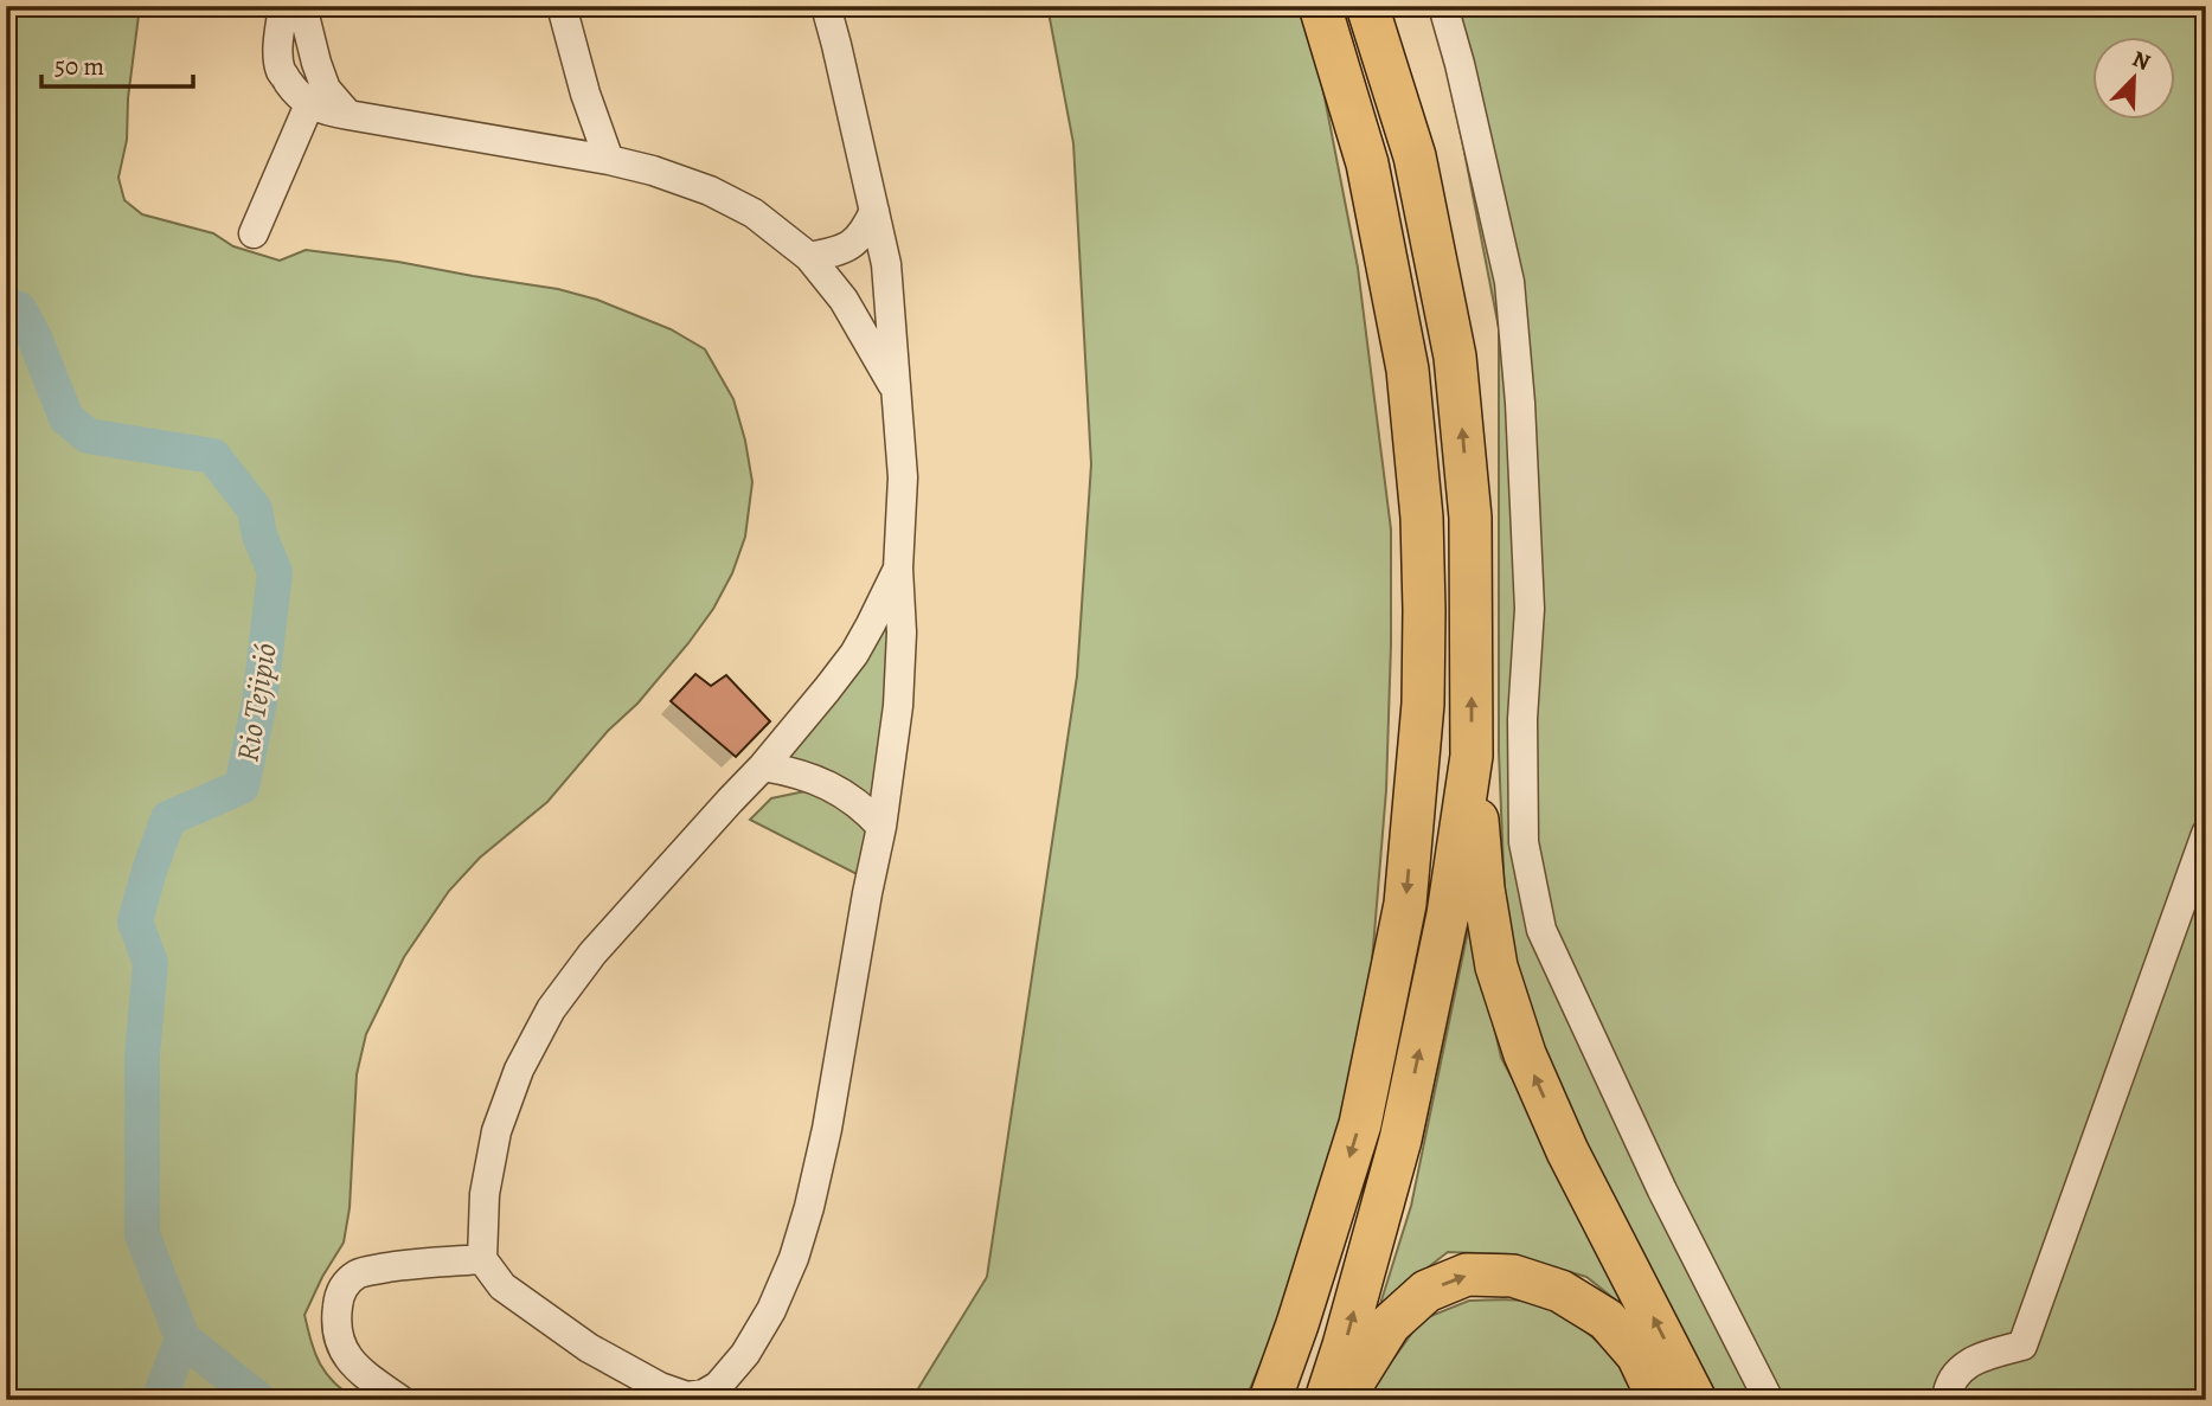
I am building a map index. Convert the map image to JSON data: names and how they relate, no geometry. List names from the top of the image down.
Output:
{
  "water": ["Rio Tejipió"],
  "scale_bar": "50 m",
  "north": "top right"
}
